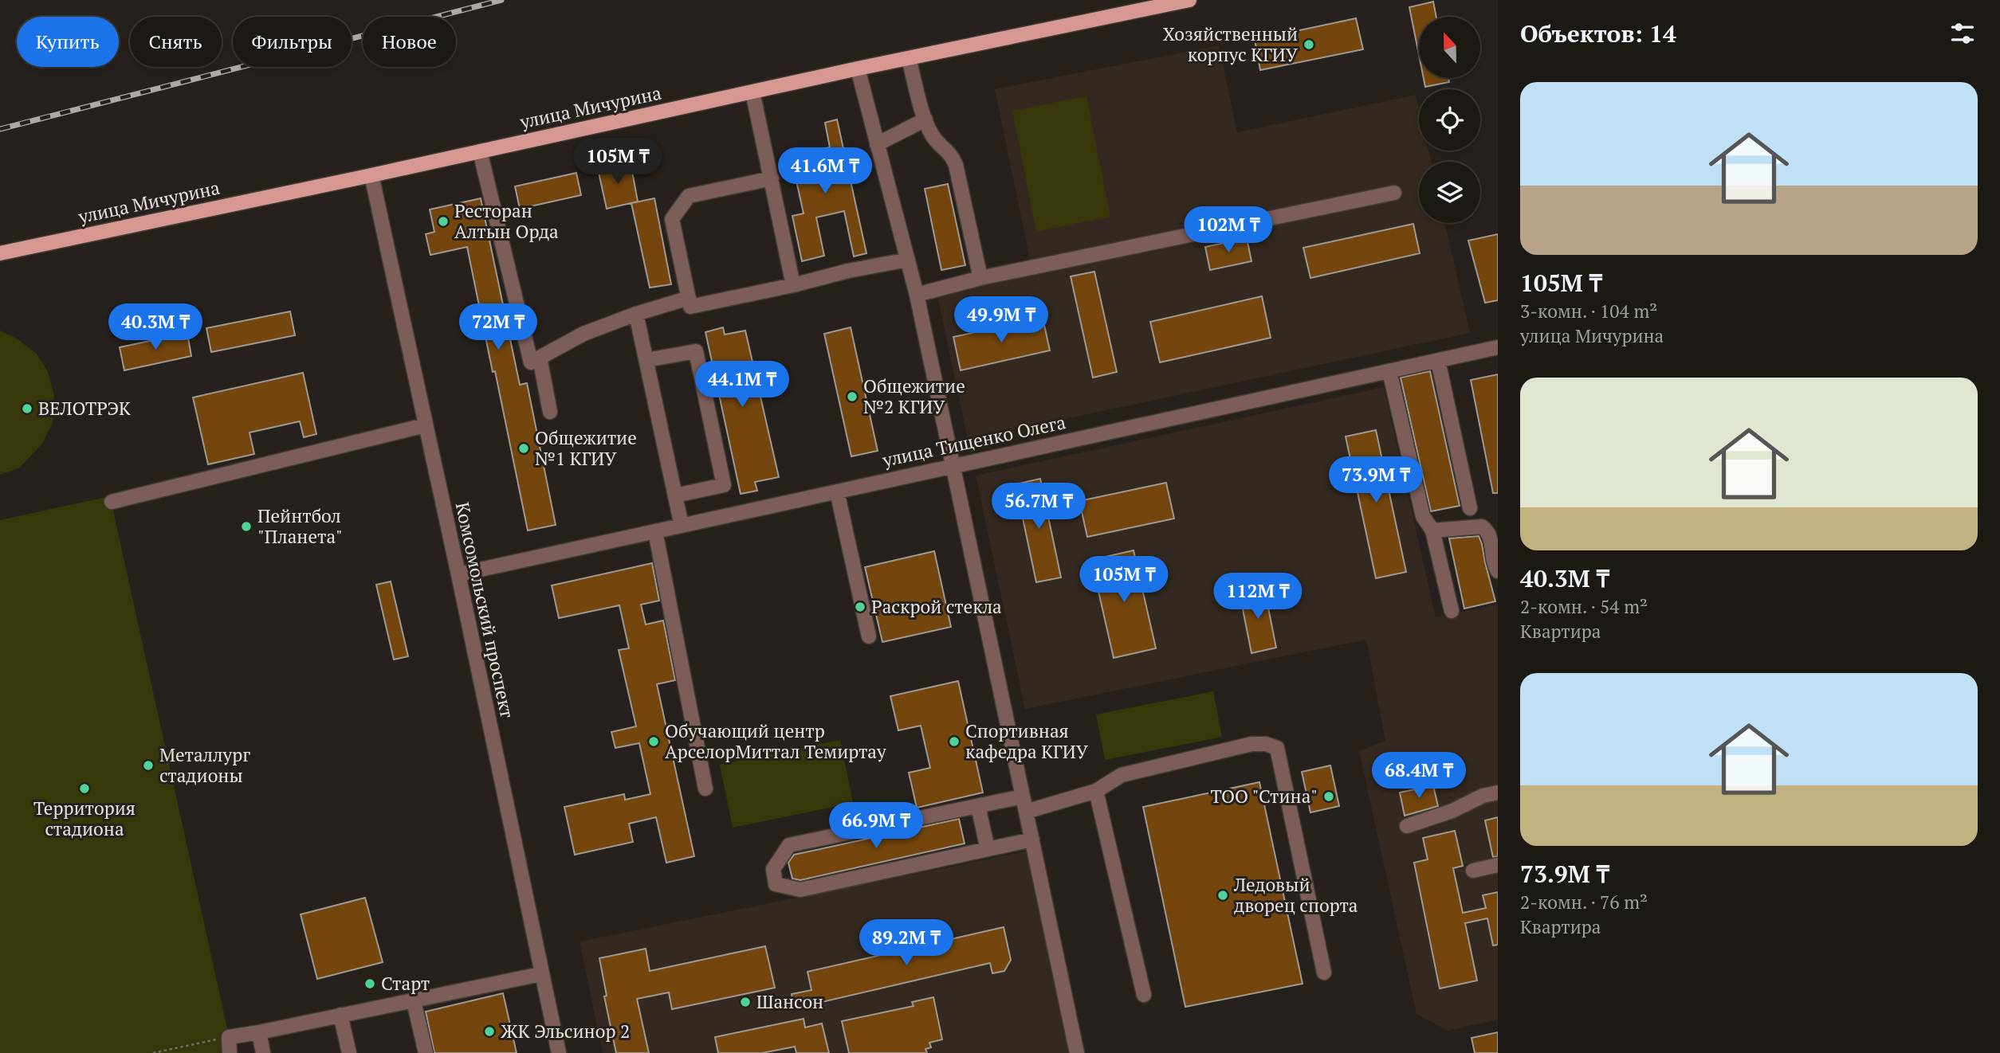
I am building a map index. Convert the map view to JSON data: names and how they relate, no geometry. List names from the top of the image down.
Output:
{
  "streets": {
    "main road": ["улица Мичурина"],
    "street": ["улица Тищенко Олега", "Комсомольский проспект"]
  },
  "crossings": [
    ["улица Мичурина", "Комсомольский проспект"],
    ["улица Тищенко Олега", "Комсомольский проспект"]
  ],
  "places": [
    "Хозяйственный корпус КГИУ",
    "Ресторан Алтын Орда",
    "Общежитие №2 КГИУ",
    "ВЕЛОТРЭК",
    "Общежитие №1 КГИУ",
    "Пейнтбол \"Планета\"",
    "Раскрой стекла",
    "Обучающий центр АрселорМиттал Темиртау",
    "Спортивная кафедра КГИУ",
    "Металлург стадионы",
    "Территория стадиона",
    "ТОО \"Стина\"",
    "Ледовый дворец спорта",
    "Старт",
    "Шансон",
    "ЖК Эльсинор 2"
  ],
  "north": "top",
  "page": {
    "heading": "Объектов: 14",
    "chip": [
      "Купить",
      "Снять",
      "Фильтры",
      "Новое"
    ],
    "list": [
      {
        "name": "105M ₸",
        "note": "3-комн. · 104 m² · улица Мичурина"
      },
      {
        "name": "40.3M ₸",
        "note": "2-комн. · 54 m² · Квартира"
      },
      {
        "name": "73.9M ₸",
        "note": "2-комн. · 76 m² · Квартира"
      }
    ],
    "price": [
      "105M ₸",
      "41.6M ₸",
      "102M ₸",
      "49.9M ₸",
      "40.3M ₸",
      "72M ₸",
      "44.1M ₸",
      "73.9M ₸",
      "56.7M ₸",
      "105M ₸",
      "112M ₸",
      "68.4M ₸",
      "66.9M ₸",
      "89.2M ₸"
    ]
  }
}
